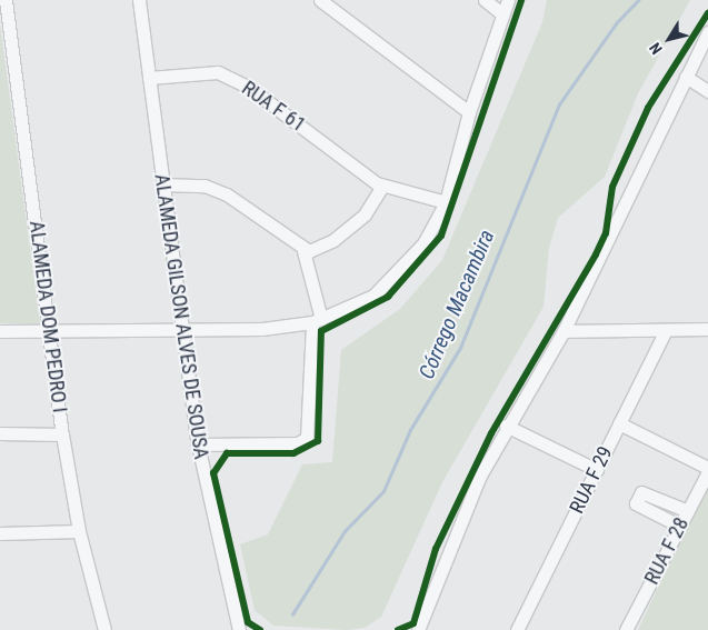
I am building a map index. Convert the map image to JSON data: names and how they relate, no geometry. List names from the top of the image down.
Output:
{
  "streets": {
    "street": [
      "RUA F 61",
      "ALAMEDA DOM PEDRO I",
      "ALAMEDA GILSON ALVES DE SOUSA",
      "RUA F 29",
      "RUA F 28"
    ]
  },
  "crossings": [
    ["RUA F 61", "ALAMEDA GILSON ALVES DE SOUSA"]
  ],
  "water": ["Córrego Macambira"],
  "north": "bottom left"
}
